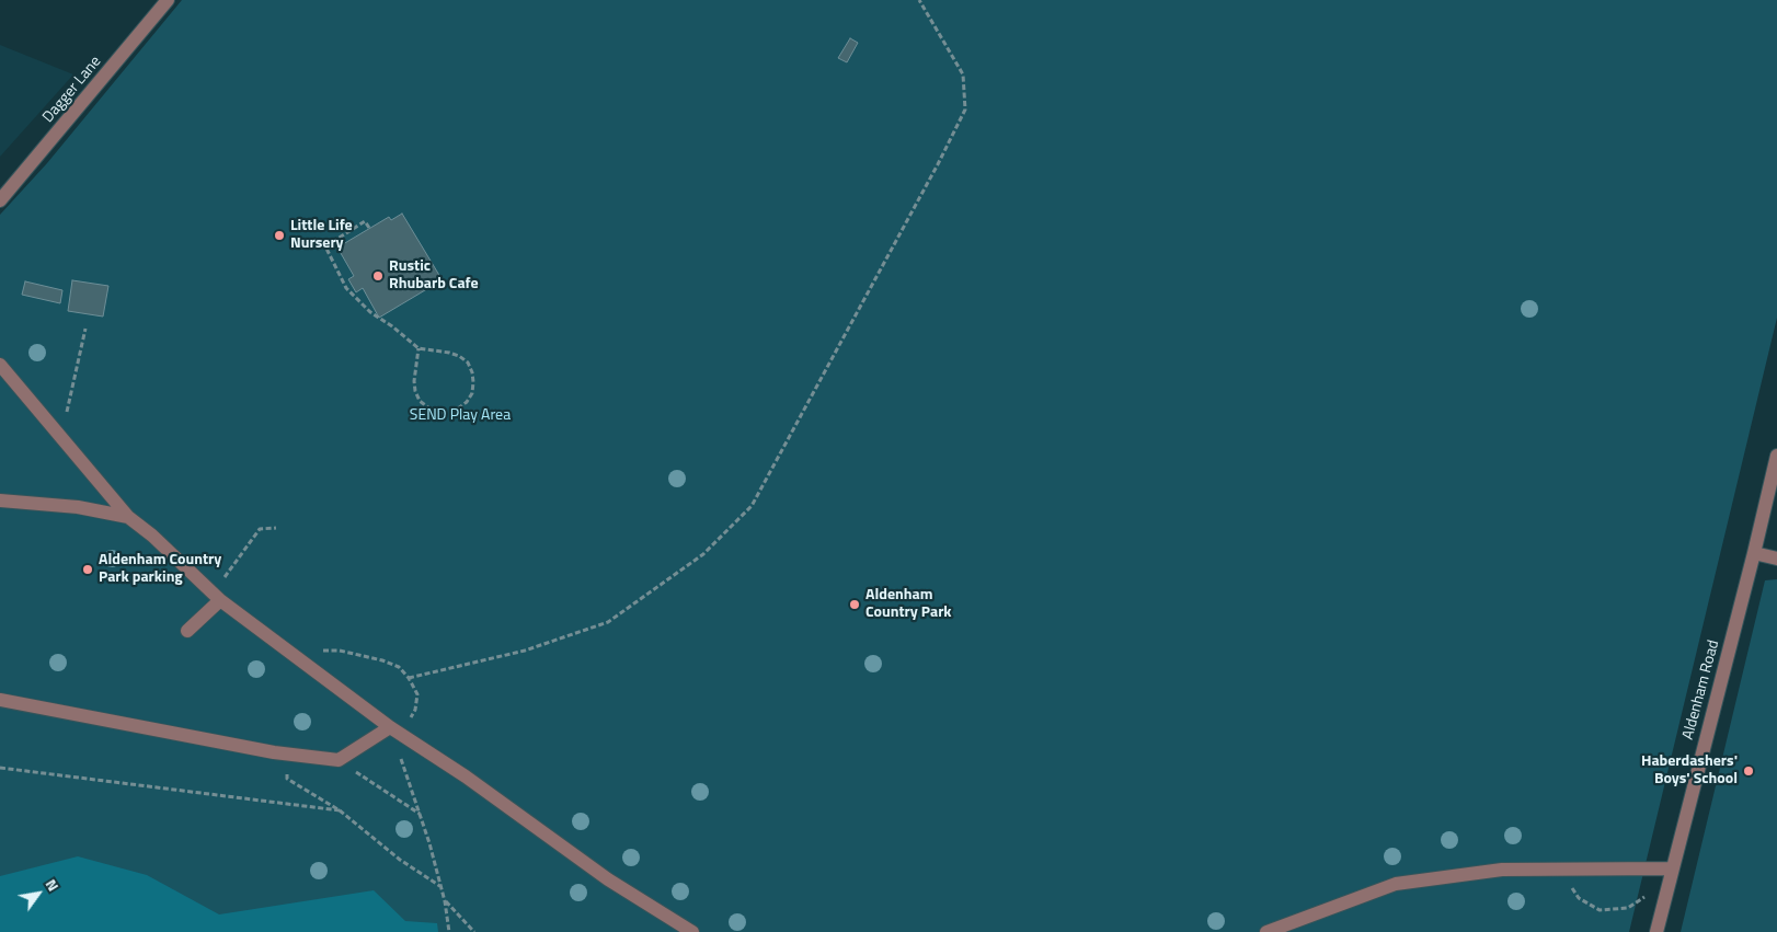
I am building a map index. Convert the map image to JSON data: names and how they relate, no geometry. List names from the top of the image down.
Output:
{
  "streets": {
    "street": ["Dagger Lane", "Aldenham Road"]
  },
  "parks": ["SEND Play Area"],
  "places": [
    "Little Life Nursery",
    "Rustic Rhubarb Cafe",
    "Aldenham Country Park parking",
    "Aldenham Country Park",
    "Haberdashers' Boys' School"
  ],
  "north": "top right"
}
